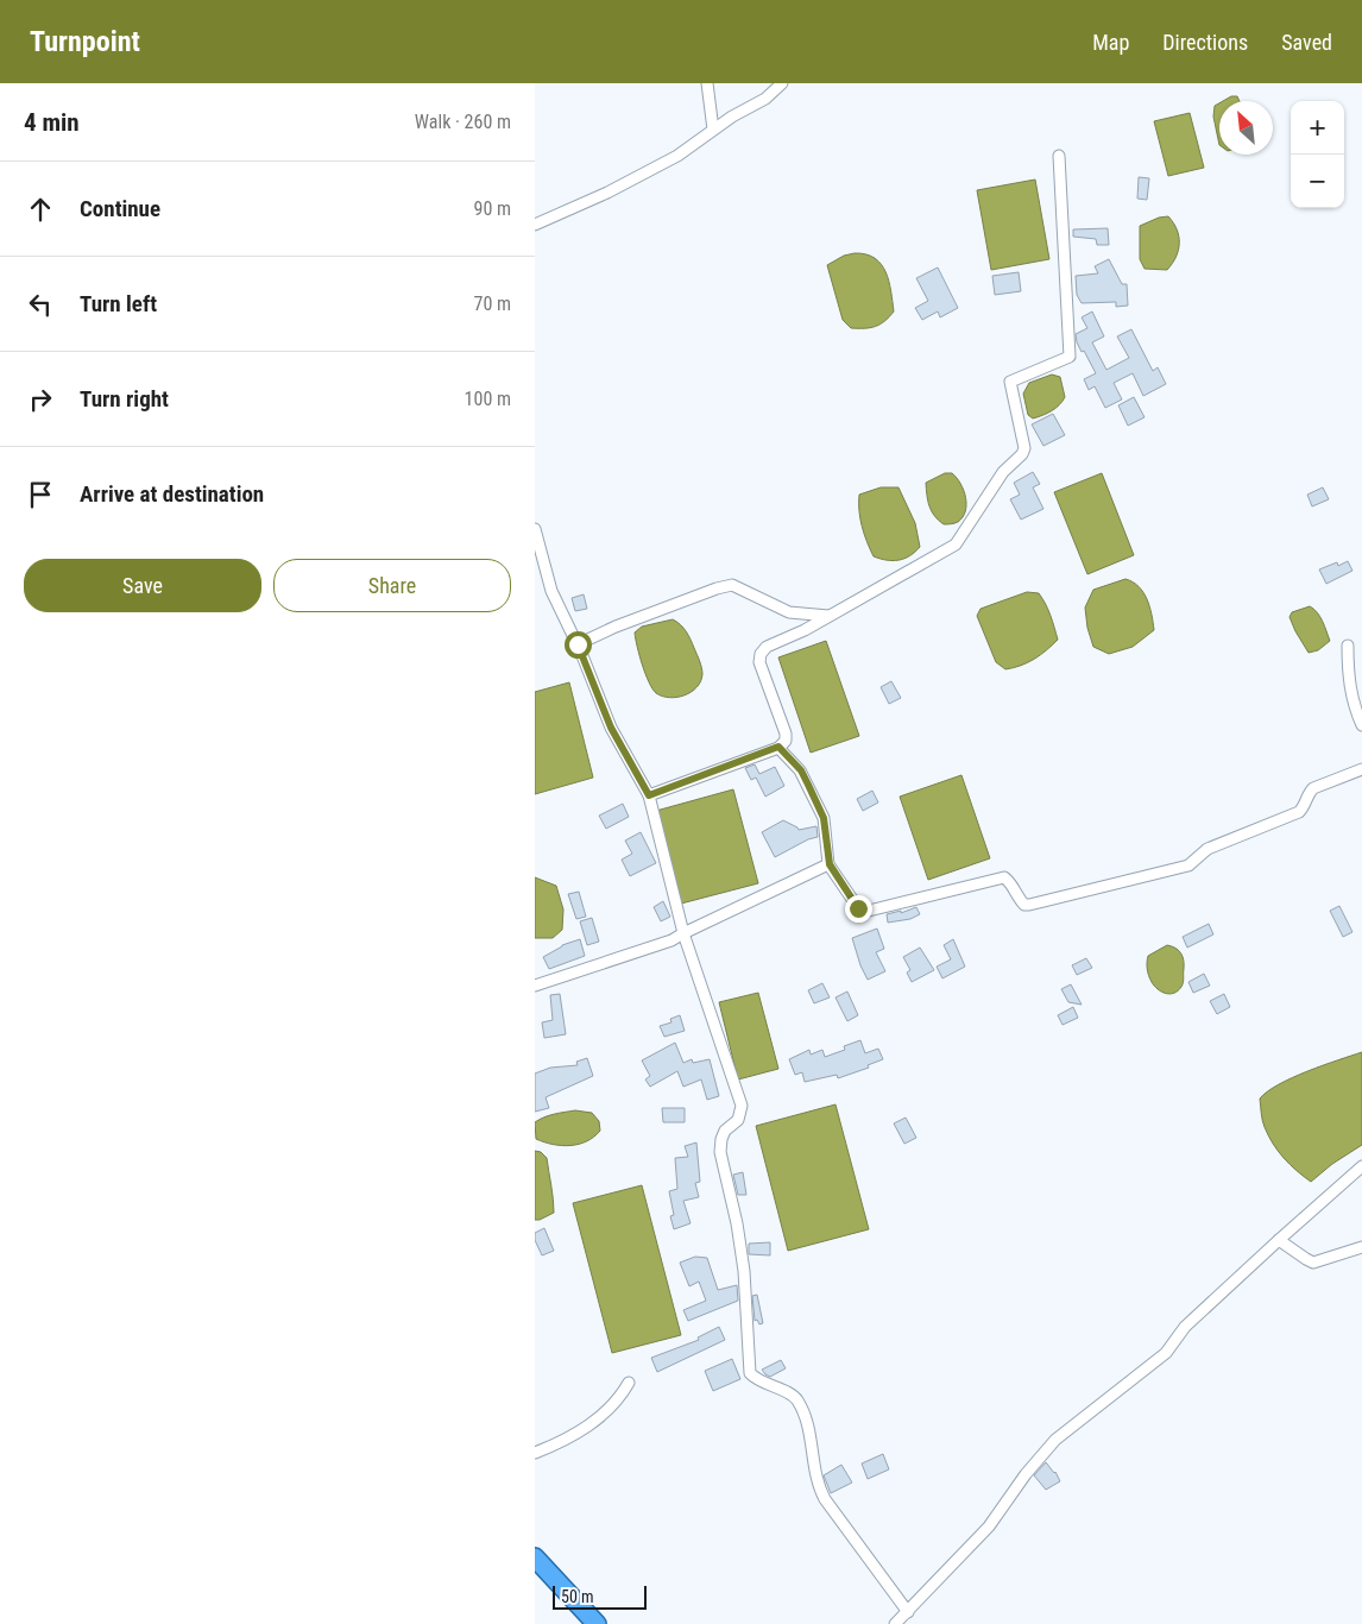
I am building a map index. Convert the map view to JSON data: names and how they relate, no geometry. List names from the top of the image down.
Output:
{
  "scale_bar": "50 m",
  "north": "top left",
  "page": {
    "header": "Turnpoint",
    "nav": ["Map", "Directions", "Saved"],
    "heading": ["4 min", "Walk · 260 m"],
    "map_buttons": ["+", "−"],
    "list": [
      ["Continue", "90 m"],
      ["Turn left", "70 m"],
      ["Turn right", "100 m"],
      "Arrive at destination"
    ],
    "buttons": ["Save", "Share"],
    "scale": "50 m"
  }
}
